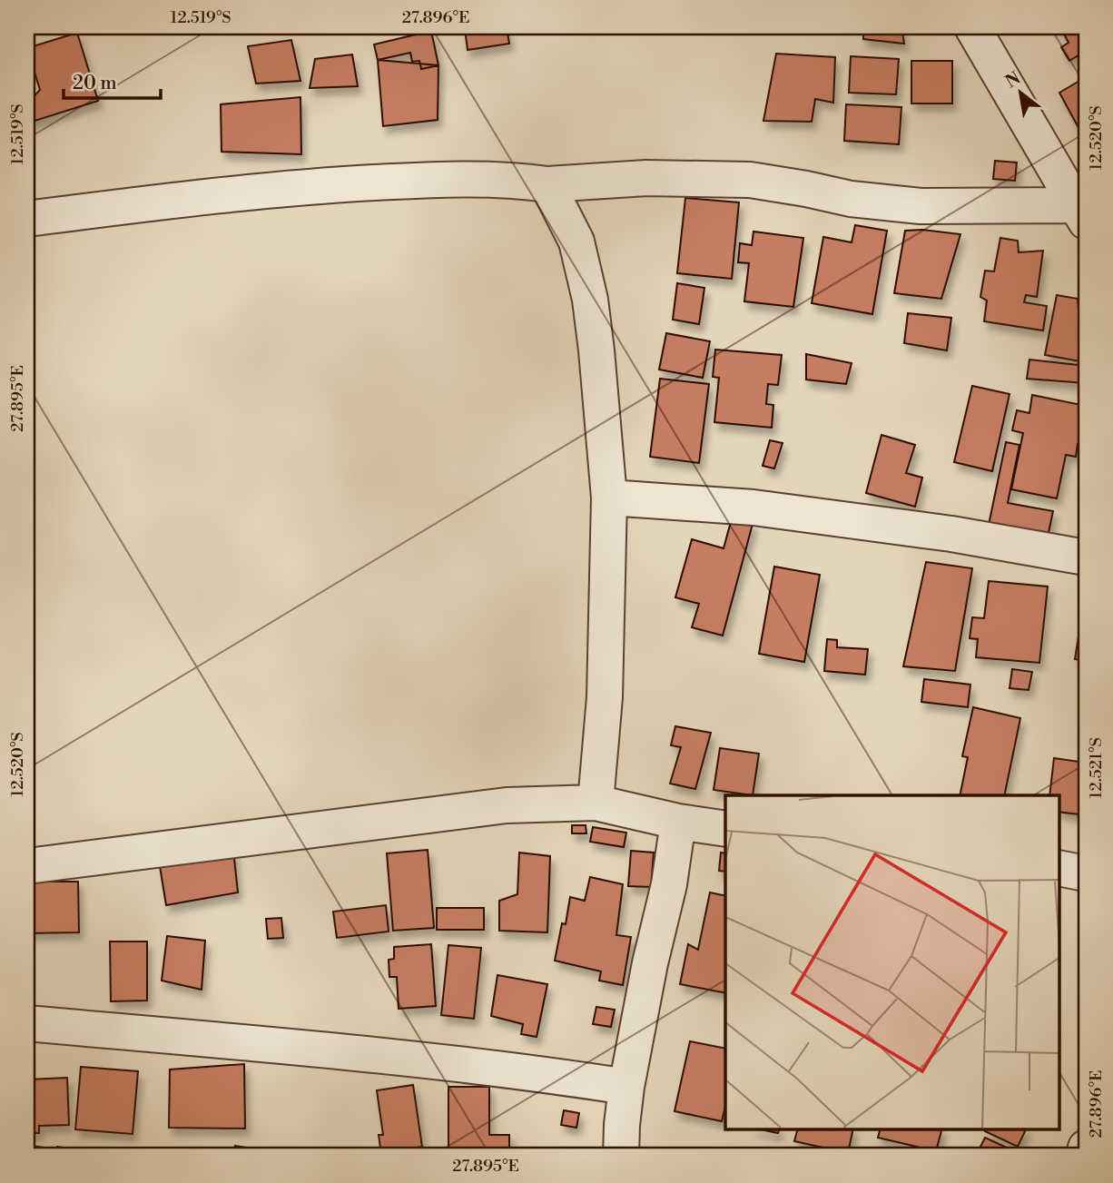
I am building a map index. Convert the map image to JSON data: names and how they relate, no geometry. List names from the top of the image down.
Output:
{
  "scale_bar": "20 m",
  "north": "top left",
  "coordinates": [
    "12.519°S",
    "27.896°E",
    "12.520°S",
    "27.895°E",
    "12.521°S"
  ]
}
